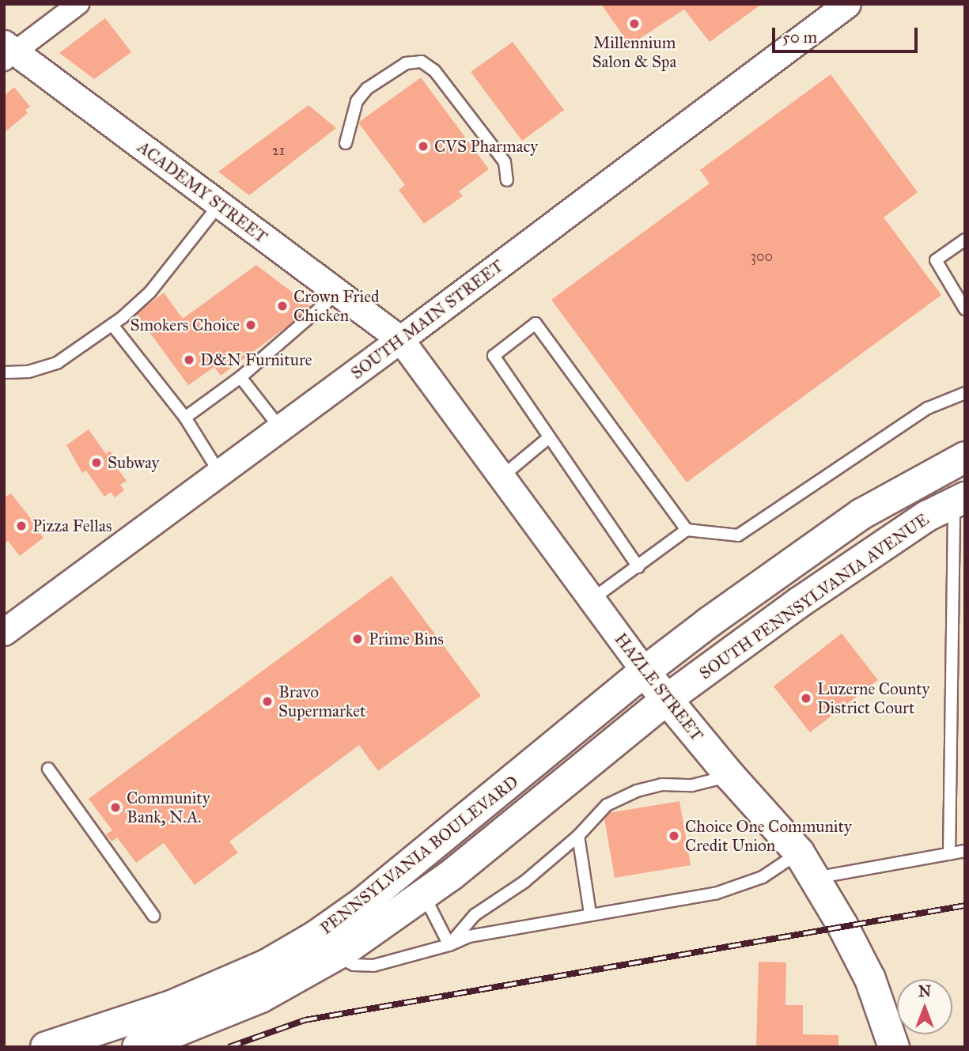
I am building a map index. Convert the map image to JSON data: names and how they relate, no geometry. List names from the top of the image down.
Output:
{
  "streets": {
    "main road": ["SOUTH PENNSYLVANIA AVENUE", "HAZLE STREET", "PENNSYLVANIA BOULEVARD"],
    "street": ["ACADEMY STREET", "SOUTH MAIN STREET"]
  },
  "crossings": [
    ["ACADEMY STREET", "SOUTH MAIN STREET"],
    ["ACADEMY STREET", "HAZLE STREET"],
    ["SOUTH MAIN STREET", "HAZLE STREET"],
    ["SOUTH PENNSYLVANIA AVENUE", "HAZLE STREET"],
    ["SOUTH PENNSYLVANIA AVENUE", "PENNSYLVANIA BOULEVARD"],
    ["HAZLE STREET", "PENNSYLVANIA BOULEVARD"]
  ],
  "places": [
    "Millennium Salon & Spa",
    "CVS Pharmacy",
    "Crown Fried Chicken",
    "Smokers Choice",
    "D&N Furniture",
    "Subway",
    "Pizza Fellas",
    "Prime Bins",
    "Luzerne County District Court",
    "Bravo Supermarket",
    "Community Bank, N.A.",
    "Choice One Community Credit Union"
  ],
  "house_numbers": ["21", "300"],
  "scale_bar": "50 m",
  "north": "top"
}
